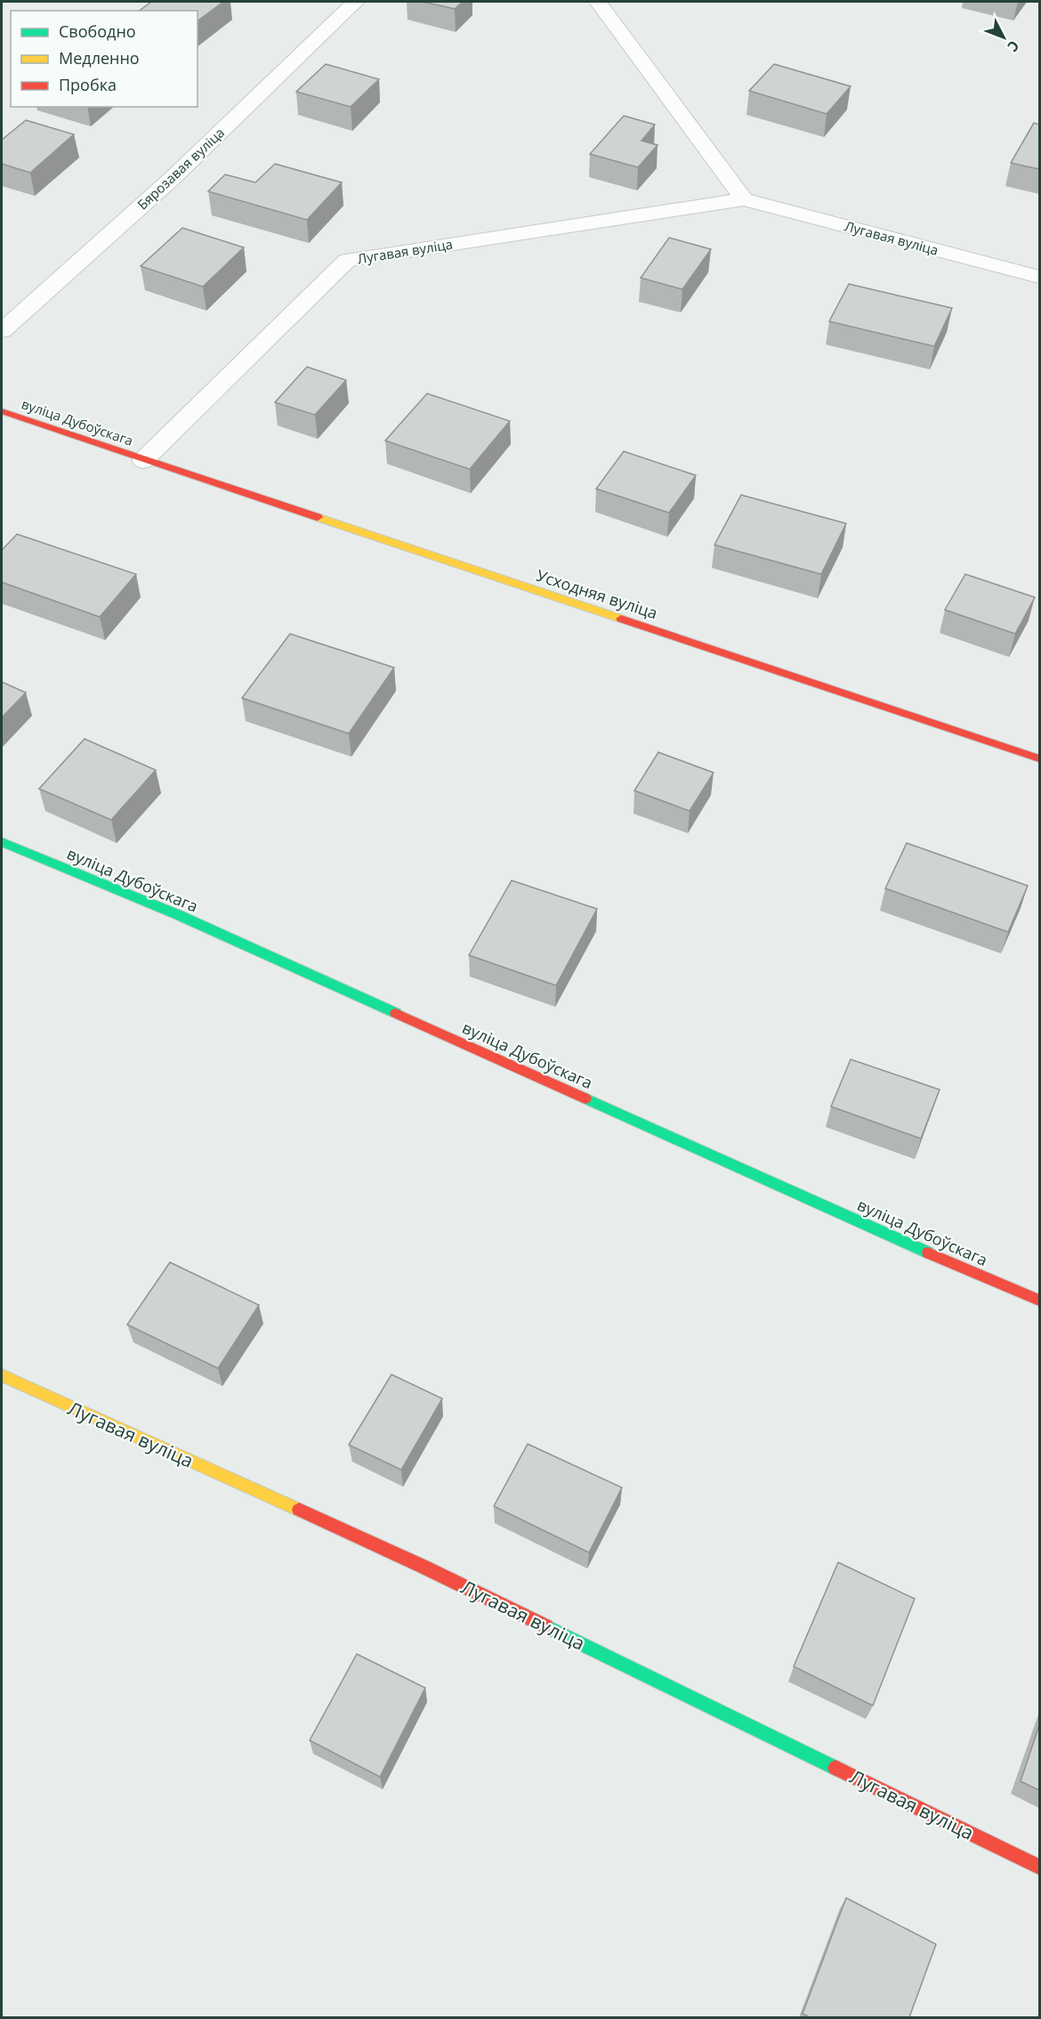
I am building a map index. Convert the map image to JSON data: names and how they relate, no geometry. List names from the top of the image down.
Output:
{
  "streets": {
    "street": [
      "Бярозавая вуліца",
      "Лугавая вуліца",
      "вуліца Дубоўскага",
      "Усходняя вуліца"
    ]
  },
  "crossings": [
    ["Лугавая вуліца", "вуліца Дубоўскага"],
    ["Лугавая вуліца", "Усходняя вуліца"],
    ["вуліца Дубоўскага", "Усходняя вуліца"]
  ],
  "legend": ["Свободно", "Медленно", "Пробка"],
  "north": "bottom right"
}
